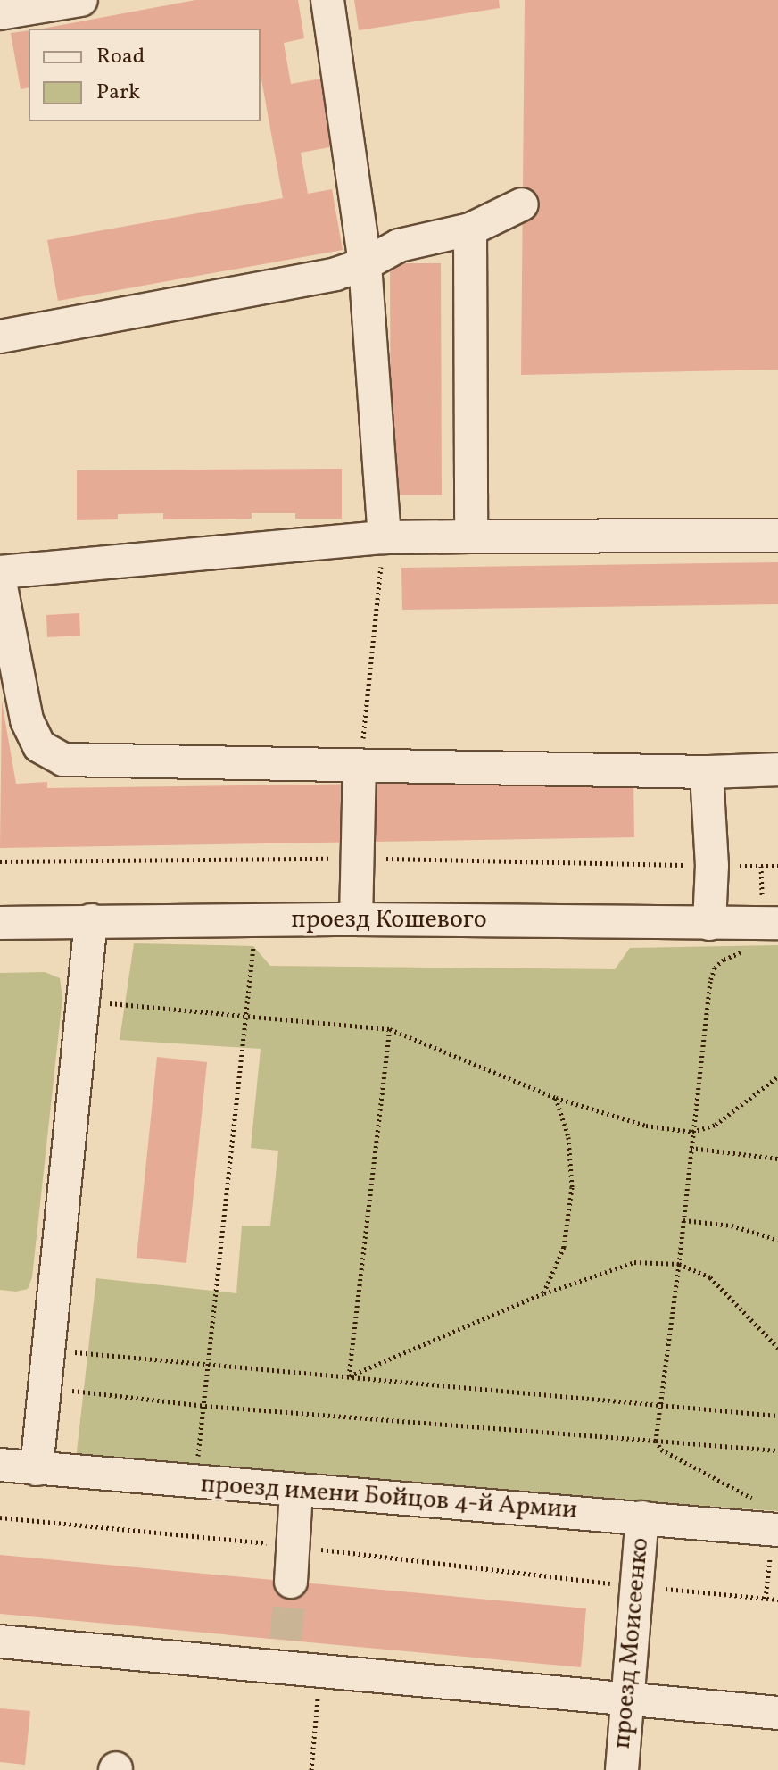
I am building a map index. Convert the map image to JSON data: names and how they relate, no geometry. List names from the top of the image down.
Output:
{
  "streets": {
    "street": ["проезд Кошевого", "проезд имени Бойцов 4-й Армии", "проезд Моисеенко"]
  },
  "crossings": [
    ["проезд имени Бойцов 4-й Армии", "проезд Моисеенко"]
  ],
  "legend": ["Road", "Park"]
}
